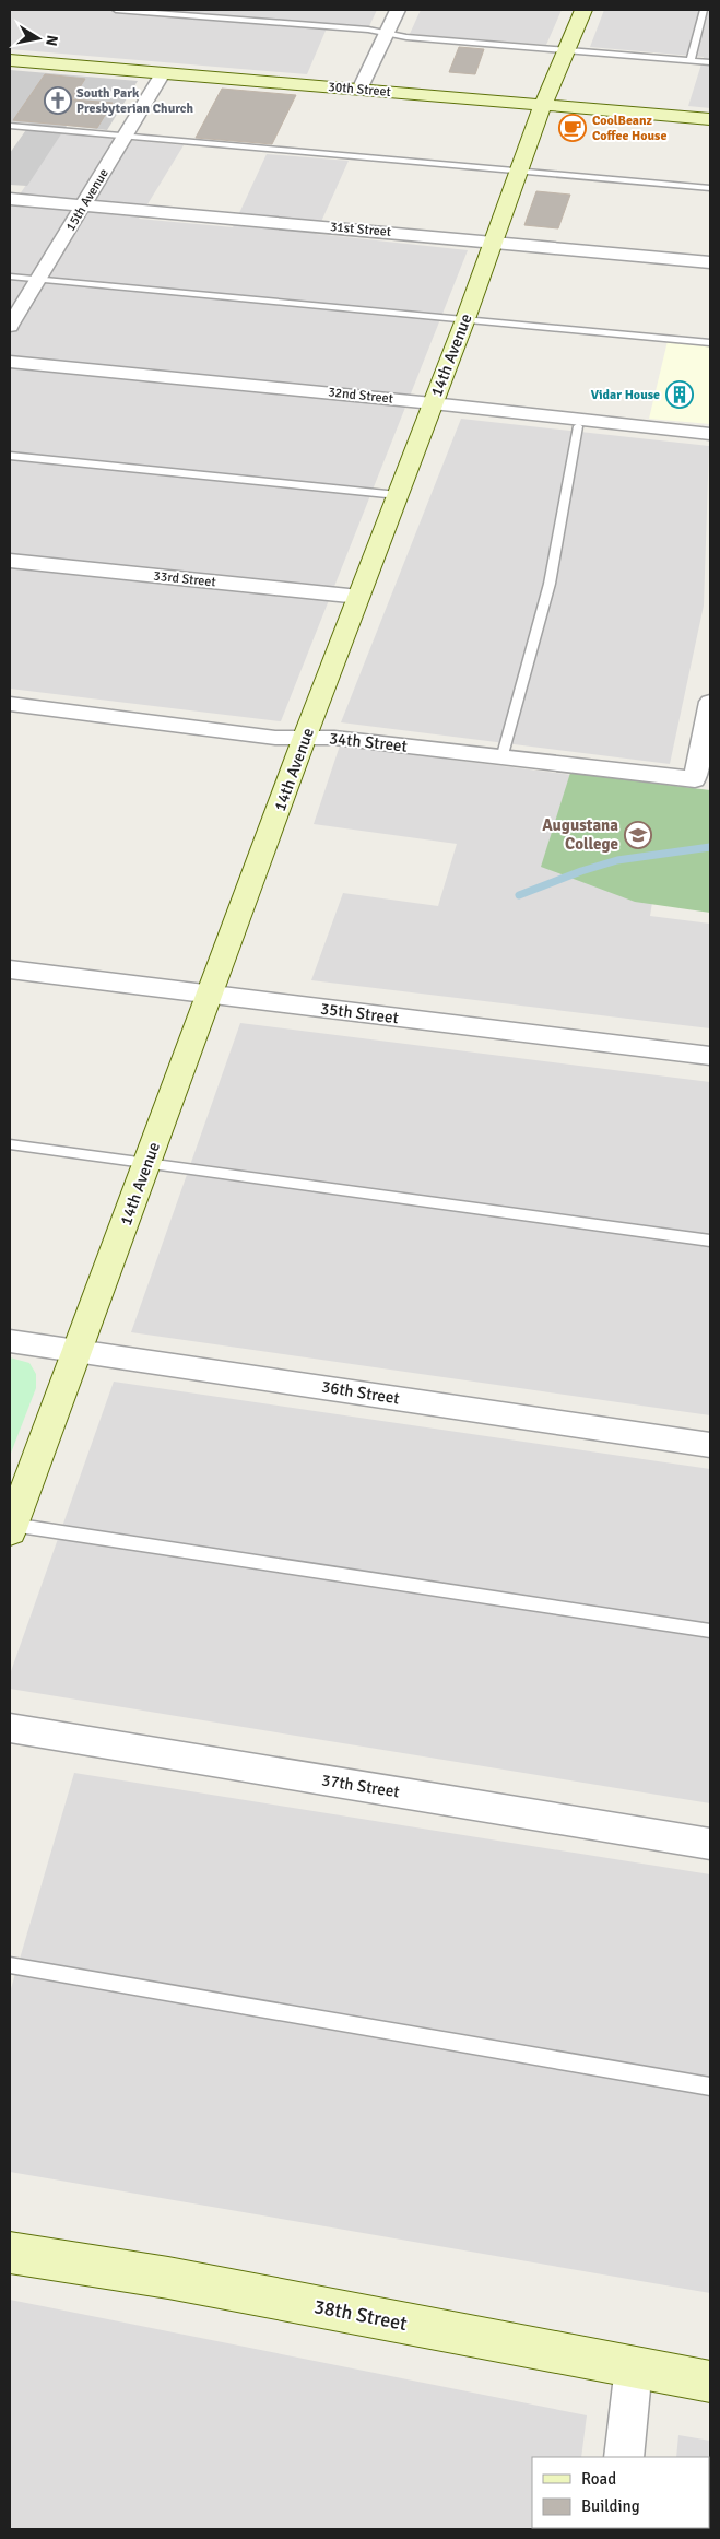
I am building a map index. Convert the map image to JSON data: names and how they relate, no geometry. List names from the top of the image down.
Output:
{
  "streets": {
    "street": [
      "30th Street",
      "15th Avenue",
      "31st Street",
      "14th Avenue",
      "32nd Street",
      "33rd Street",
      "34th Street",
      "35th Street",
      "36th Street",
      "37th Street",
      "38th Street"
    ]
  },
  "crossings": [
    ["30th Street", "15th Avenue"],
    ["30th Street", "14th Avenue"],
    ["15th Avenue", "31st Street"],
    ["31st Street", "14th Avenue"],
    ["14th Avenue", "32nd Street"],
    ["14th Avenue", "33rd Street"],
    ["14th Avenue", "34th Street"],
    ["14th Avenue", "35th Street"],
    ["14th Avenue", "36th Street"]
  ],
  "places": {
    "church": ["South Park Presbyterian Church"],
    "cafe": ["CoolBeanz Coffee House"],
    "building": ["Vidar House"],
    "school or university": ["Augustana College"]
  },
  "legend": ["Road", "Building"],
  "north": "right"
}
